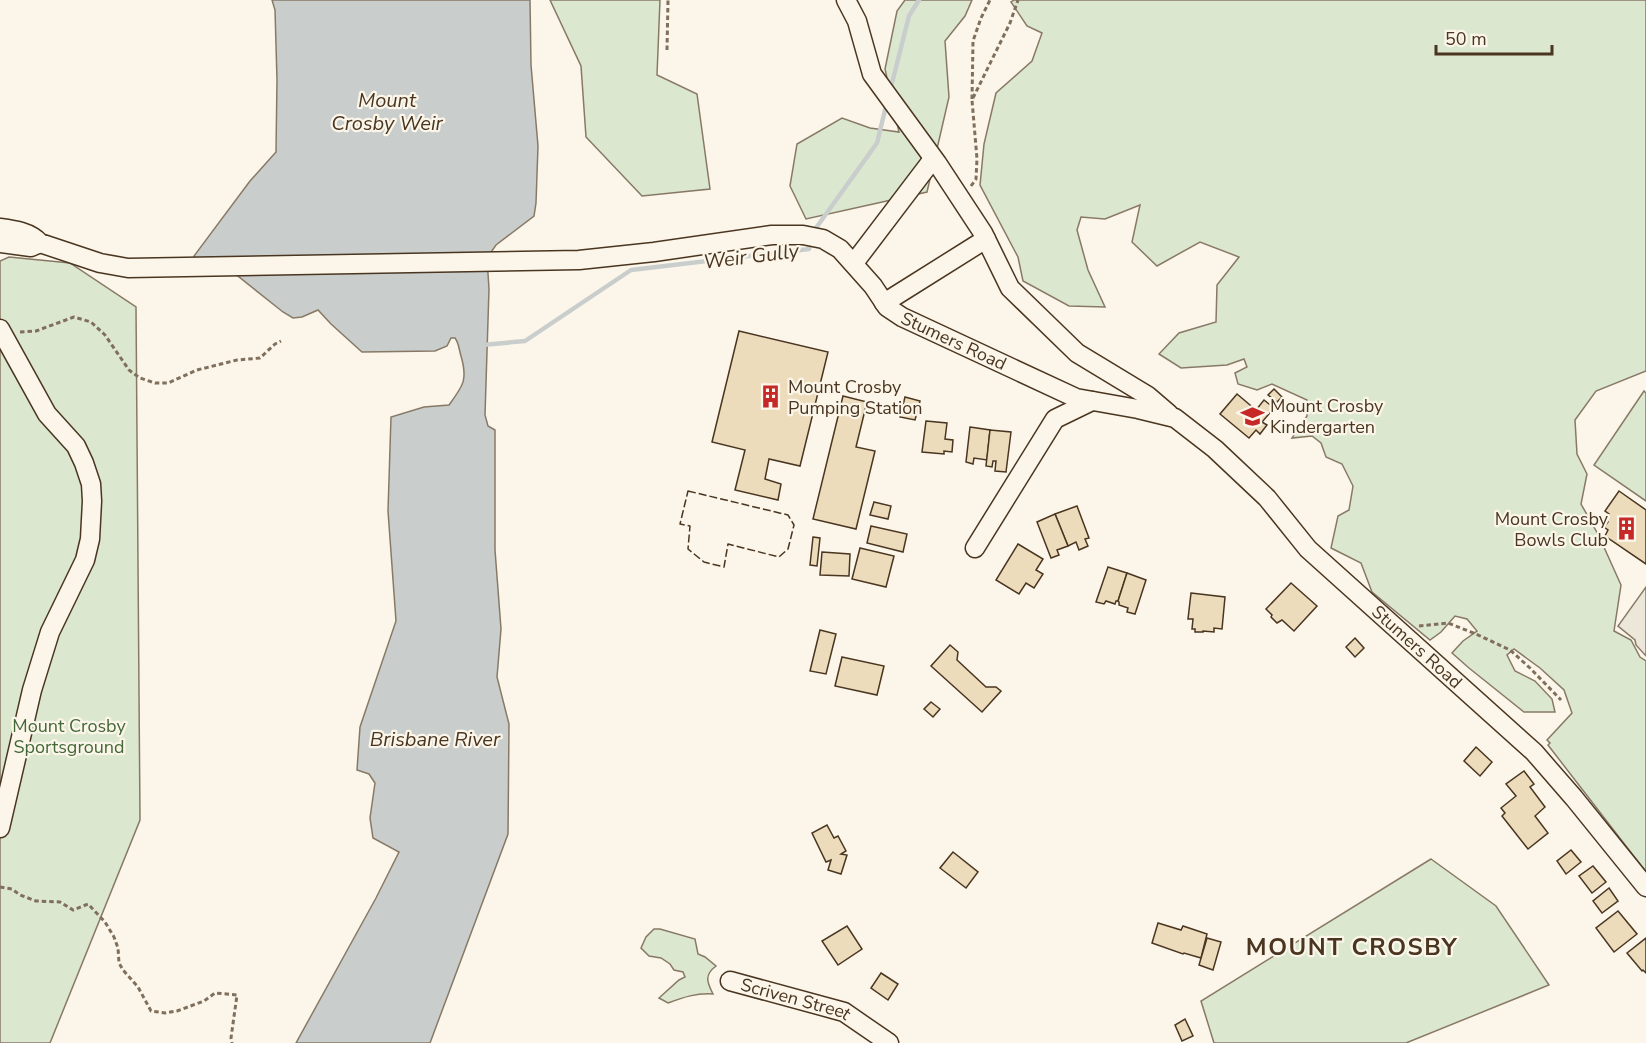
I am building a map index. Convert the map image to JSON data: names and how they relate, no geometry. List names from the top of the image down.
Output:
{
  "streets": {
    "street": ["Stumers Road", "Scriven Street"]
  },
  "districts": ["MOUNT CROSBY"],
  "water": ["Mount Crosby Weir", "Weir Gully", "Brisbane River"],
  "parks": ["Mount Crosby Sportsground"],
  "places": {
    "building": ["Mount Crosby Pumping Station", "Mount Crosby Bowls Club"],
    "school or university": ["Mount Crosby Kindergarten"]
  },
  "scale_bar": "50 m"
}
